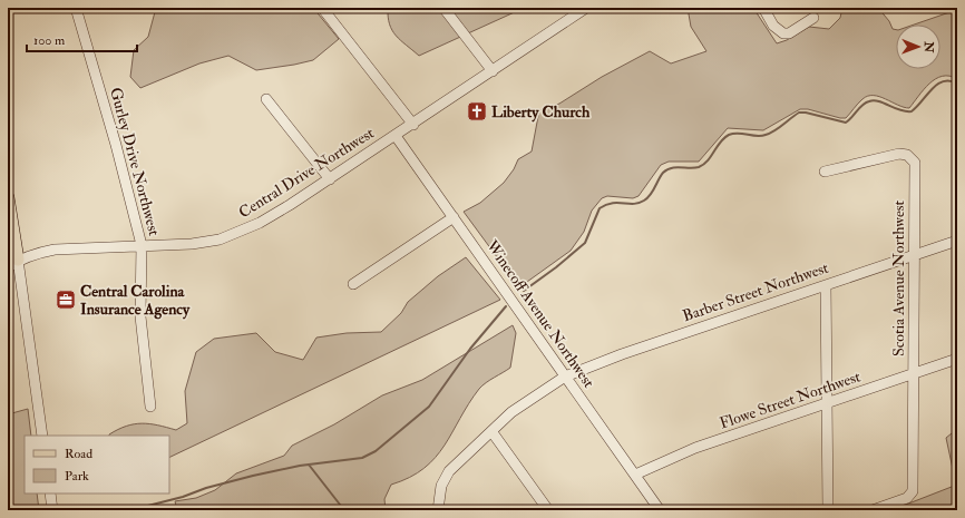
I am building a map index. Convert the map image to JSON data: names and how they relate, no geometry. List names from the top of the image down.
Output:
{
  "streets": {
    "street": [
      "Gurley Drive Northwest",
      "Central Drive Northwest",
      "Scotia Avenue Northwest",
      "Barber Street Northwest",
      "Winecoff Avenue Northwest",
      "Flowe Street Northwest"
    ]
  },
  "crossings": [
    ["Gurley Drive Northwest", "Central Drive Northwest"],
    ["Central Drive Northwest", "Winecoff Avenue Northwest"],
    ["Scotia Avenue Northwest", "Barber Street Northwest"],
    ["Scotia Avenue Northwest", "Flowe Street Northwest"],
    ["Barber Street Northwest", "Winecoff Avenue Northwest"],
    ["Winecoff Avenue Northwest", "Flowe Street Northwest"]
  ],
  "places": {
    "church": ["Liberty Church"],
    "office": ["Central Carolina Insurance Agency"]
  },
  "legend": ["Road", "Park"],
  "scale_bar": "100 m",
  "north": "right"
}
